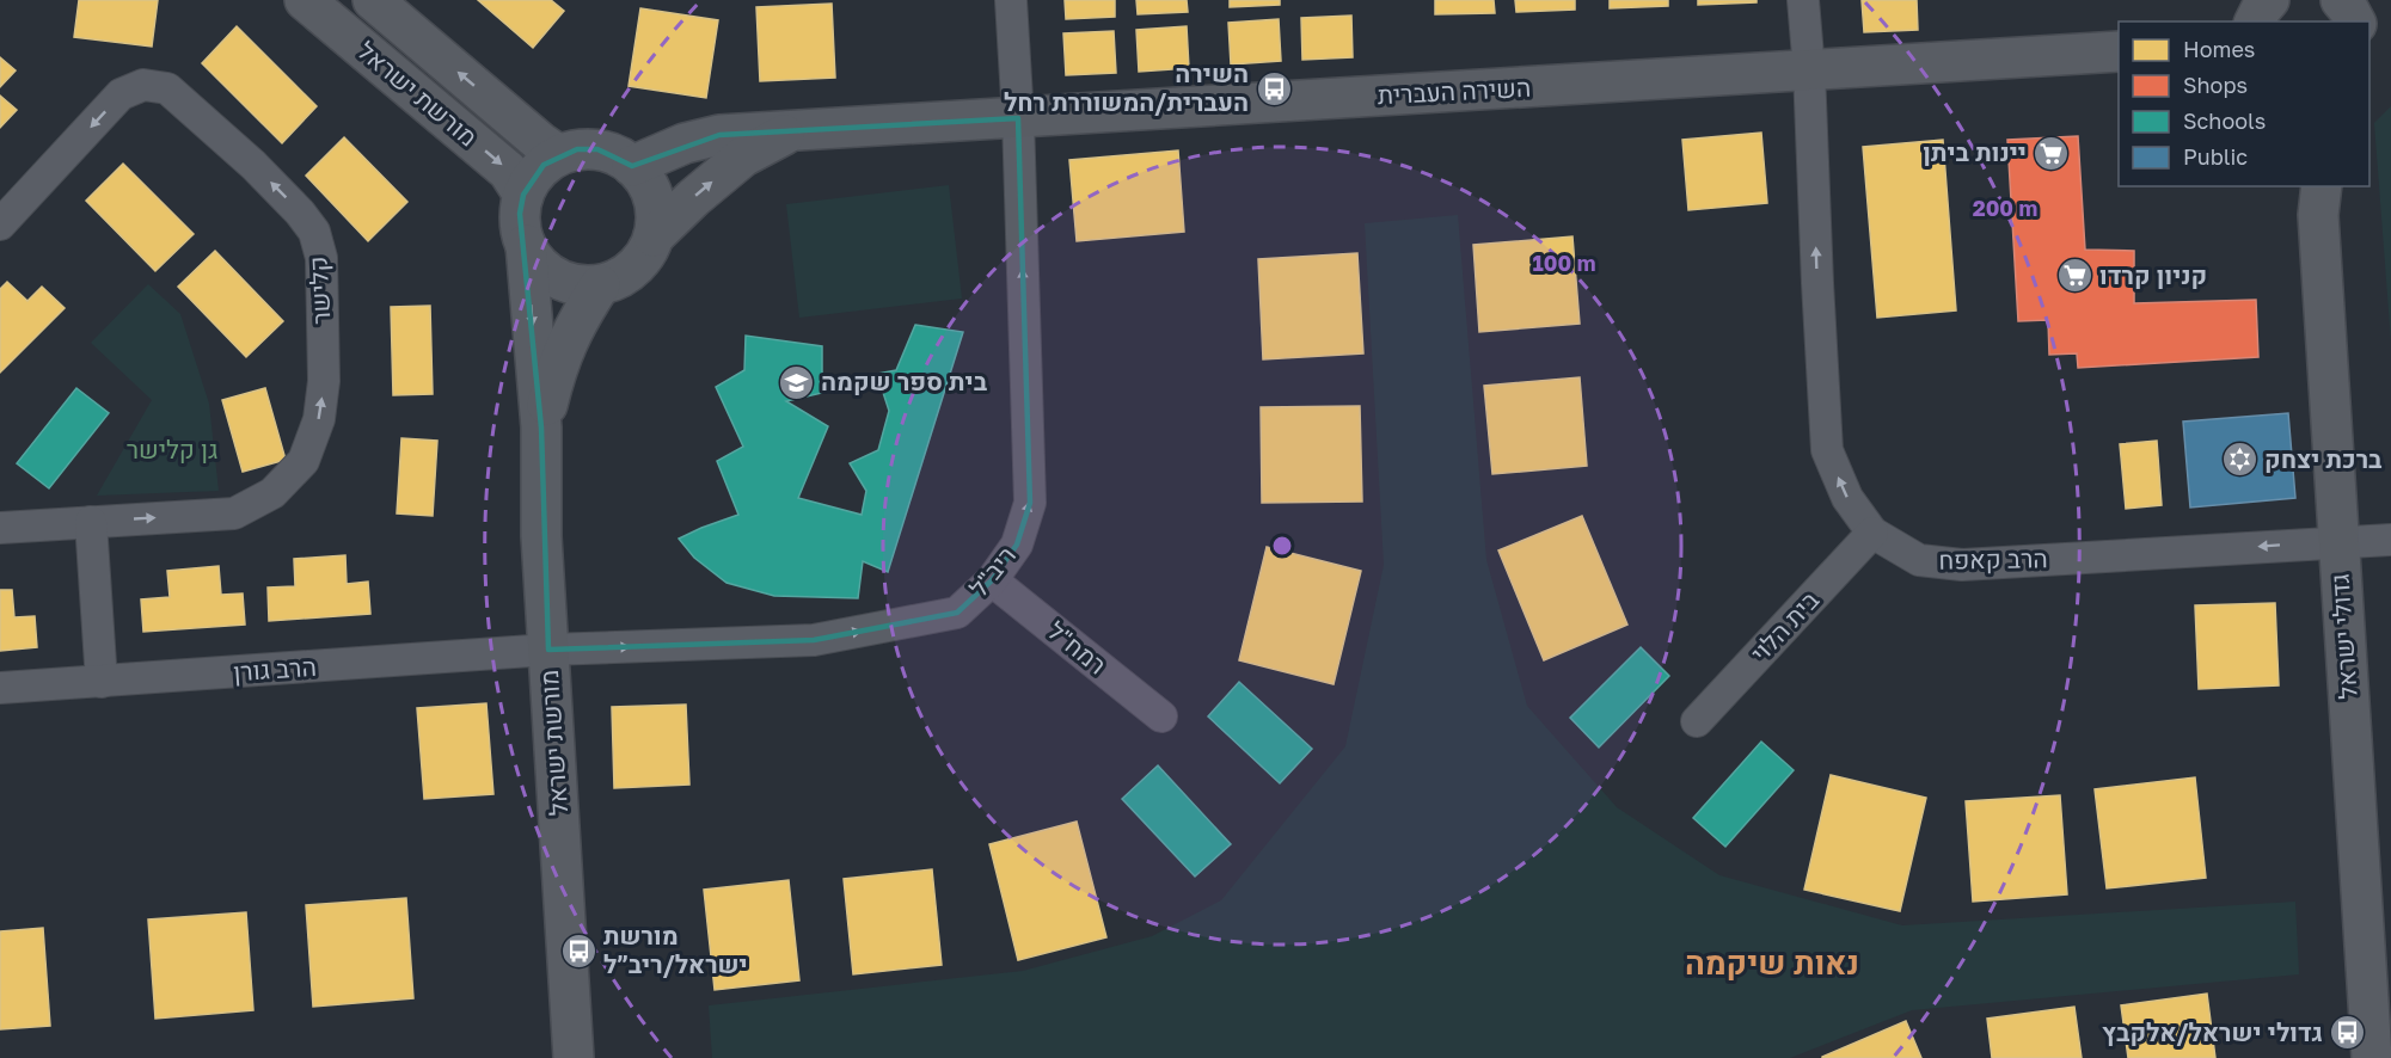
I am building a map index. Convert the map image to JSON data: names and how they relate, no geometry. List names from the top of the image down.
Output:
{
  "streets": {
    "street": [
      "השירה העברית",
      "מורשת ישראל",
      "קלישר",
      "הרב קאפח",
      "ריב\"ל",
      "בית הלוי",
      "גדולי ישראל",
      "רמח\"ל",
      "הרב גורן"
    ]
  },
  "crossings": [
    ["השירה העברית", "מורשת ישראל"],
    ["השירה העברית", "הרב קאפח"],
    ["השירה העברית", "ריב\"ל"],
    ["מורשת ישראל", "ריב\"ל"],
    ["מורשת ישראל", "הרב גורן"],
    ["הרב קאפח", "בית הלוי"],
    ["הרב קאפח", "גדולי ישראל"],
    ["ריב\"ל", "רמח\"ל"],
    ["ריב\"ל", "הרב גורן"]
  ],
  "districts": ["נאות שיקמה"],
  "parks": ["גן קלישר"],
  "places": {
    "bus stop": ["השירה העברית/המשוררת רחל", "מורשת ישראל/ריב״ל", "גדולי ישראל/אלקבץ"],
    "supermarket": ["יינות ביתן", "קניון קרדו"],
    "school or university": ["בית ספר שקמה"],
    "synagogue": ["ברכת יצחק"]
  },
  "legend": [
    "Homes",
    "Shops",
    "Schools",
    "Public"
  ],
  "rings": ["200 m", "100 m"]
}
